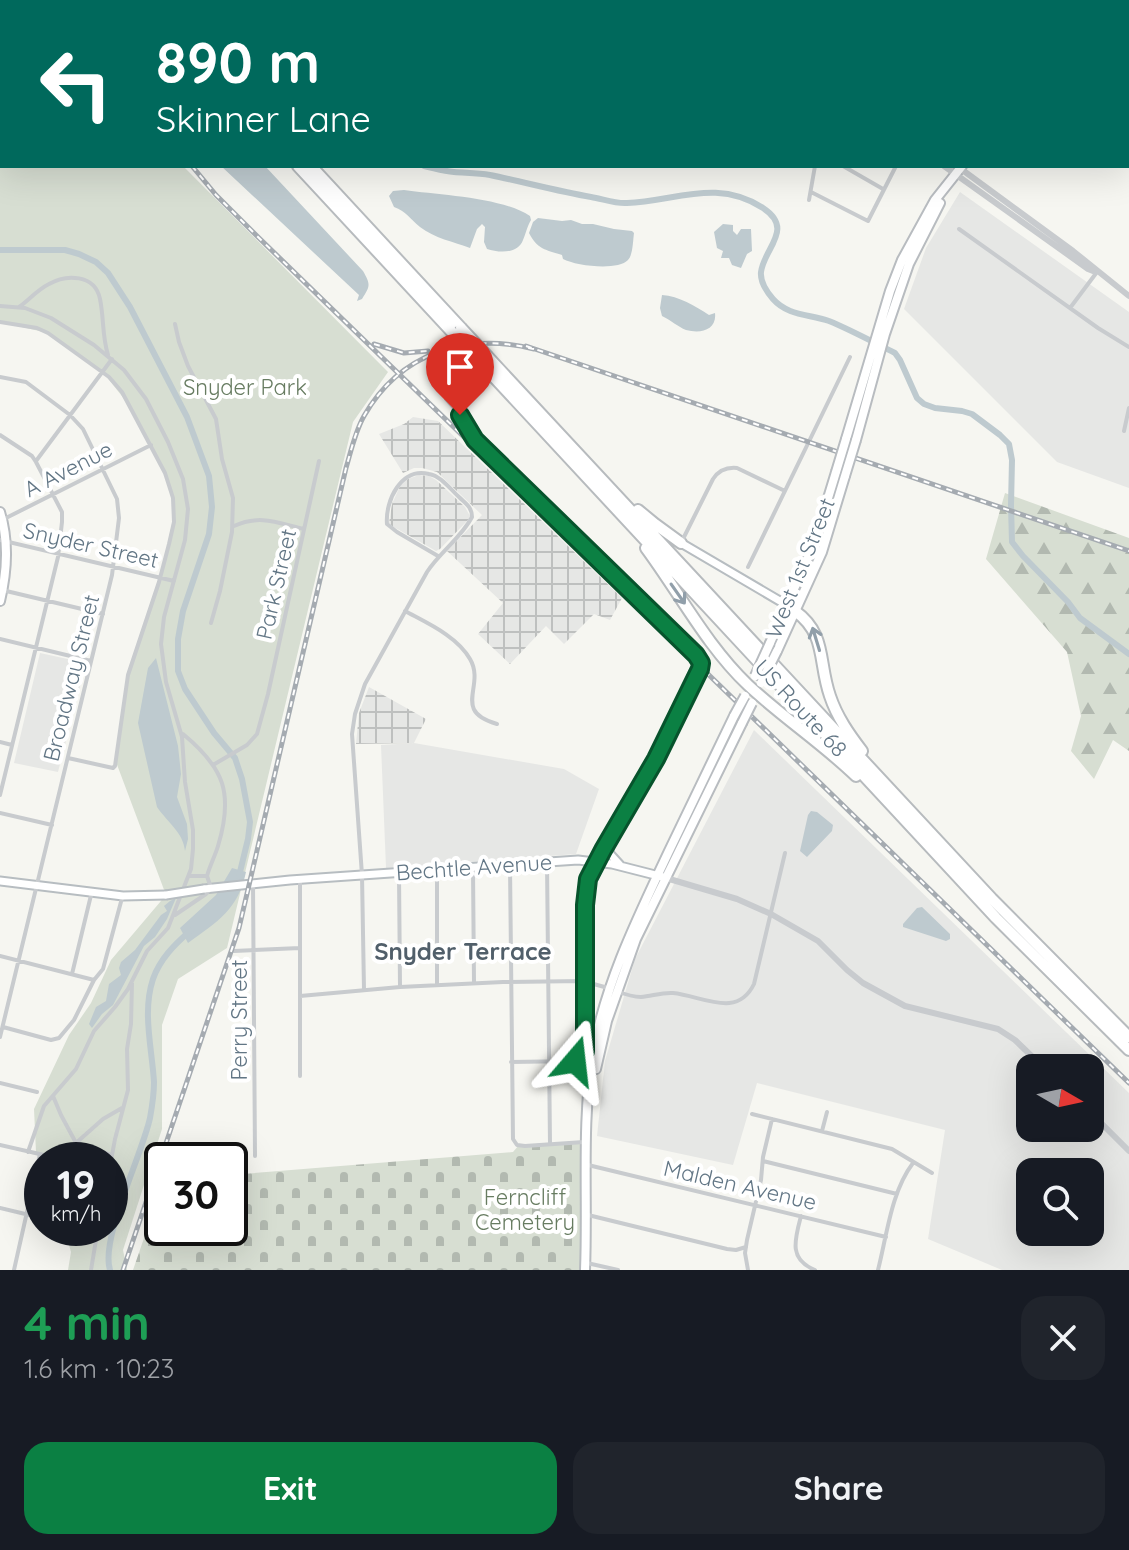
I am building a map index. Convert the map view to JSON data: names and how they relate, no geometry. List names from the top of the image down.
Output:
{
  "streets": {
    "highway": ["US Route 68"],
    "main road": ["West 1st Street", "Bechtle Avenue"],
    "street": [
      "A Avenue",
      "Snyder Street",
      "Park Street",
      "Broadway Street",
      "Perry Street",
      "Malden Avenue"
    ]
  },
  "crossings": [
    ["A Avenue", "Broadway Street"],
    ["Snyder Street", "Broadway Street"],
    ["West 1st Street", "Bechtle Avenue"],
    ["West 1st Street", "Malden Avenue"],
    ["Broadway Street", "Bechtle Avenue"],
    ["Bechtle Avenue", "Perry Street"]
  ],
  "districts": ["Snyder Terrace"],
  "parks": ["Snyder Park", "Ferncliff Cemetery"],
  "north": "right",
  "page": {
    "turn": ["890 m", "Skinner Lane"],
    "speed": "19 km/h",
    "limit": "30",
    "heading": ["4 min", "1.6 km · 10:23"],
    "buttons": ["Exit", "Share"]
  }
}
